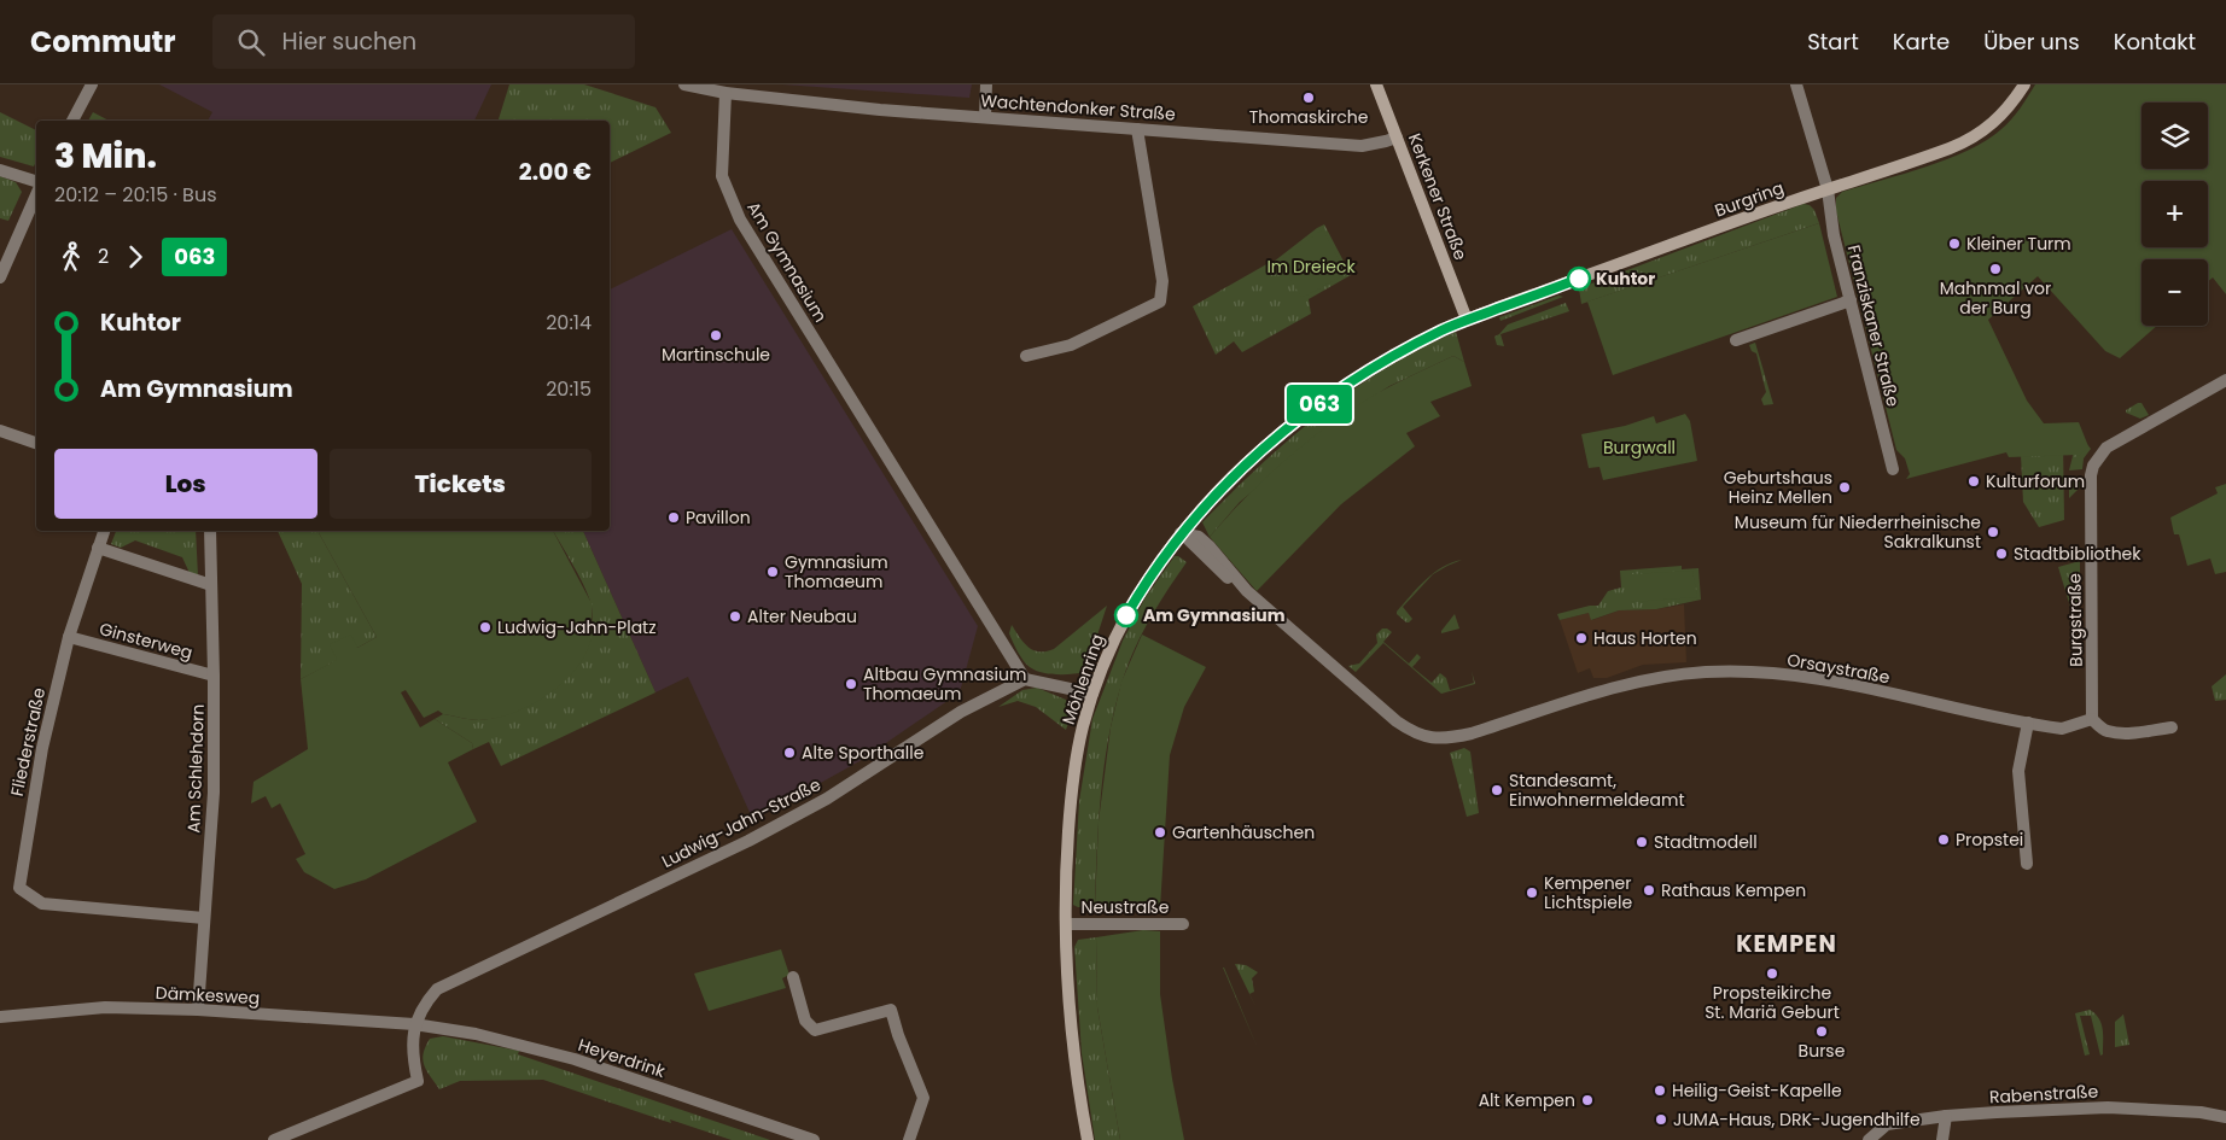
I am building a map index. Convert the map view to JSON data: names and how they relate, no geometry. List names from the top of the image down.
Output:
{
  "streets": {
    "main road": ["Kerkener Straße", "Burgring", "Möhlenring"],
    "street": [
      "Wachtendonker Straße",
      "Am Gymnasium",
      "Franziskaner Straße",
      "Burgstraße",
      "Ginsterweg",
      "Orsaystraße",
      "Fliederstraße",
      "Am Schlehdorn",
      "Ludwig-Jahn-Straße",
      "Neustraße",
      "Dämkesweg",
      "Heyerdrink",
      "Rabenstraße"
    ]
  },
  "crossings": [
    ["Wachtendonker Straße", "Kerkener Straße"],
    ["Wachtendonker Straße", "Am Gymnasium"],
    ["Kerkener Straße", "Burgring"],
    ["Kerkener Straße", "Möhlenring"],
    ["Burgring", "Franziskaner Straße"],
    ["Burgring", "Möhlenring"],
    ["Am Gymnasium", "Ludwig-Jahn-Straße"],
    ["Burgstraße", "Orsaystraße"],
    ["Ginsterweg", "Fliederstraße"],
    ["Ginsterweg", "Am Schlehdorn"],
    ["Orsaystraße", "Möhlenring"],
    ["Möhlenring", "Neustraße"],
    ["Fliederstraße", "Am Schlehdorn"],
    ["Am Schlehdorn", "Dämkesweg"],
    ["Ludwig-Jahn-Straße", "Dämkesweg"],
    ["Ludwig-Jahn-Straße", "Heyerdrink"],
    ["Dämkesweg", "Heyerdrink"]
  ],
  "districts": ["KEMPEN"],
  "parks": ["Im Dreieck", "Burgwall"],
  "places": [
    "Thomaskirche",
    "Kleiner Turm",
    "Mahnmal vor der Burg",
    "Kuhtor",
    "Martinschule",
    "Kulturforum",
    "Geburtshaus Heinz Mellen",
    "Pavillon",
    "Museum für Niederrheinische Sakralkunst",
    "Stadtbibliothek",
    "Gymnasium Thomaeum",
    "Am Gymnasium",
    "Alter Neubau",
    "Ludwig-Jahn-Platz",
    "Haus Horten",
    "Altbau Gymnasium Thomaeum",
    "Alte Sporthalle",
    "Standesamt, Einwohnermeldeamt",
    "Gartenhäuschen",
    "Propstei",
    "Stadtmodell",
    "Rathaus Kempen",
    "Kempener Lichtspiele",
    "Propsteikirche St. Mariä Geburt",
    "Burse",
    "Heilig-Geist-Kapelle",
    "Alt Kempen",
    "JUMA-Haus, DRK-Jugendhilfe"
  ],
  "lines": ["bus line 063"],
  "page": {
    "header": "Commutr",
    "search": "Hier suchen",
    "nav": [
      "Start",
      "Karte",
      "Über uns",
      "Kontakt"
    ],
    "on_map": "063",
    "map_buttons": ["+", "−"],
    "heading": ["3 Min.", "20:12 – 20:15 · Bus", "2.00 €"],
    "legs": ["2", "063"],
    "list": [
      {
        "name": "Kuhtor",
        "value": "20:14"
      },
      {
        "name": "Am Gymnasium",
        "value": "20:15"
      }
    ],
    "buttons": ["Los", "Tickets"]
  }
}
